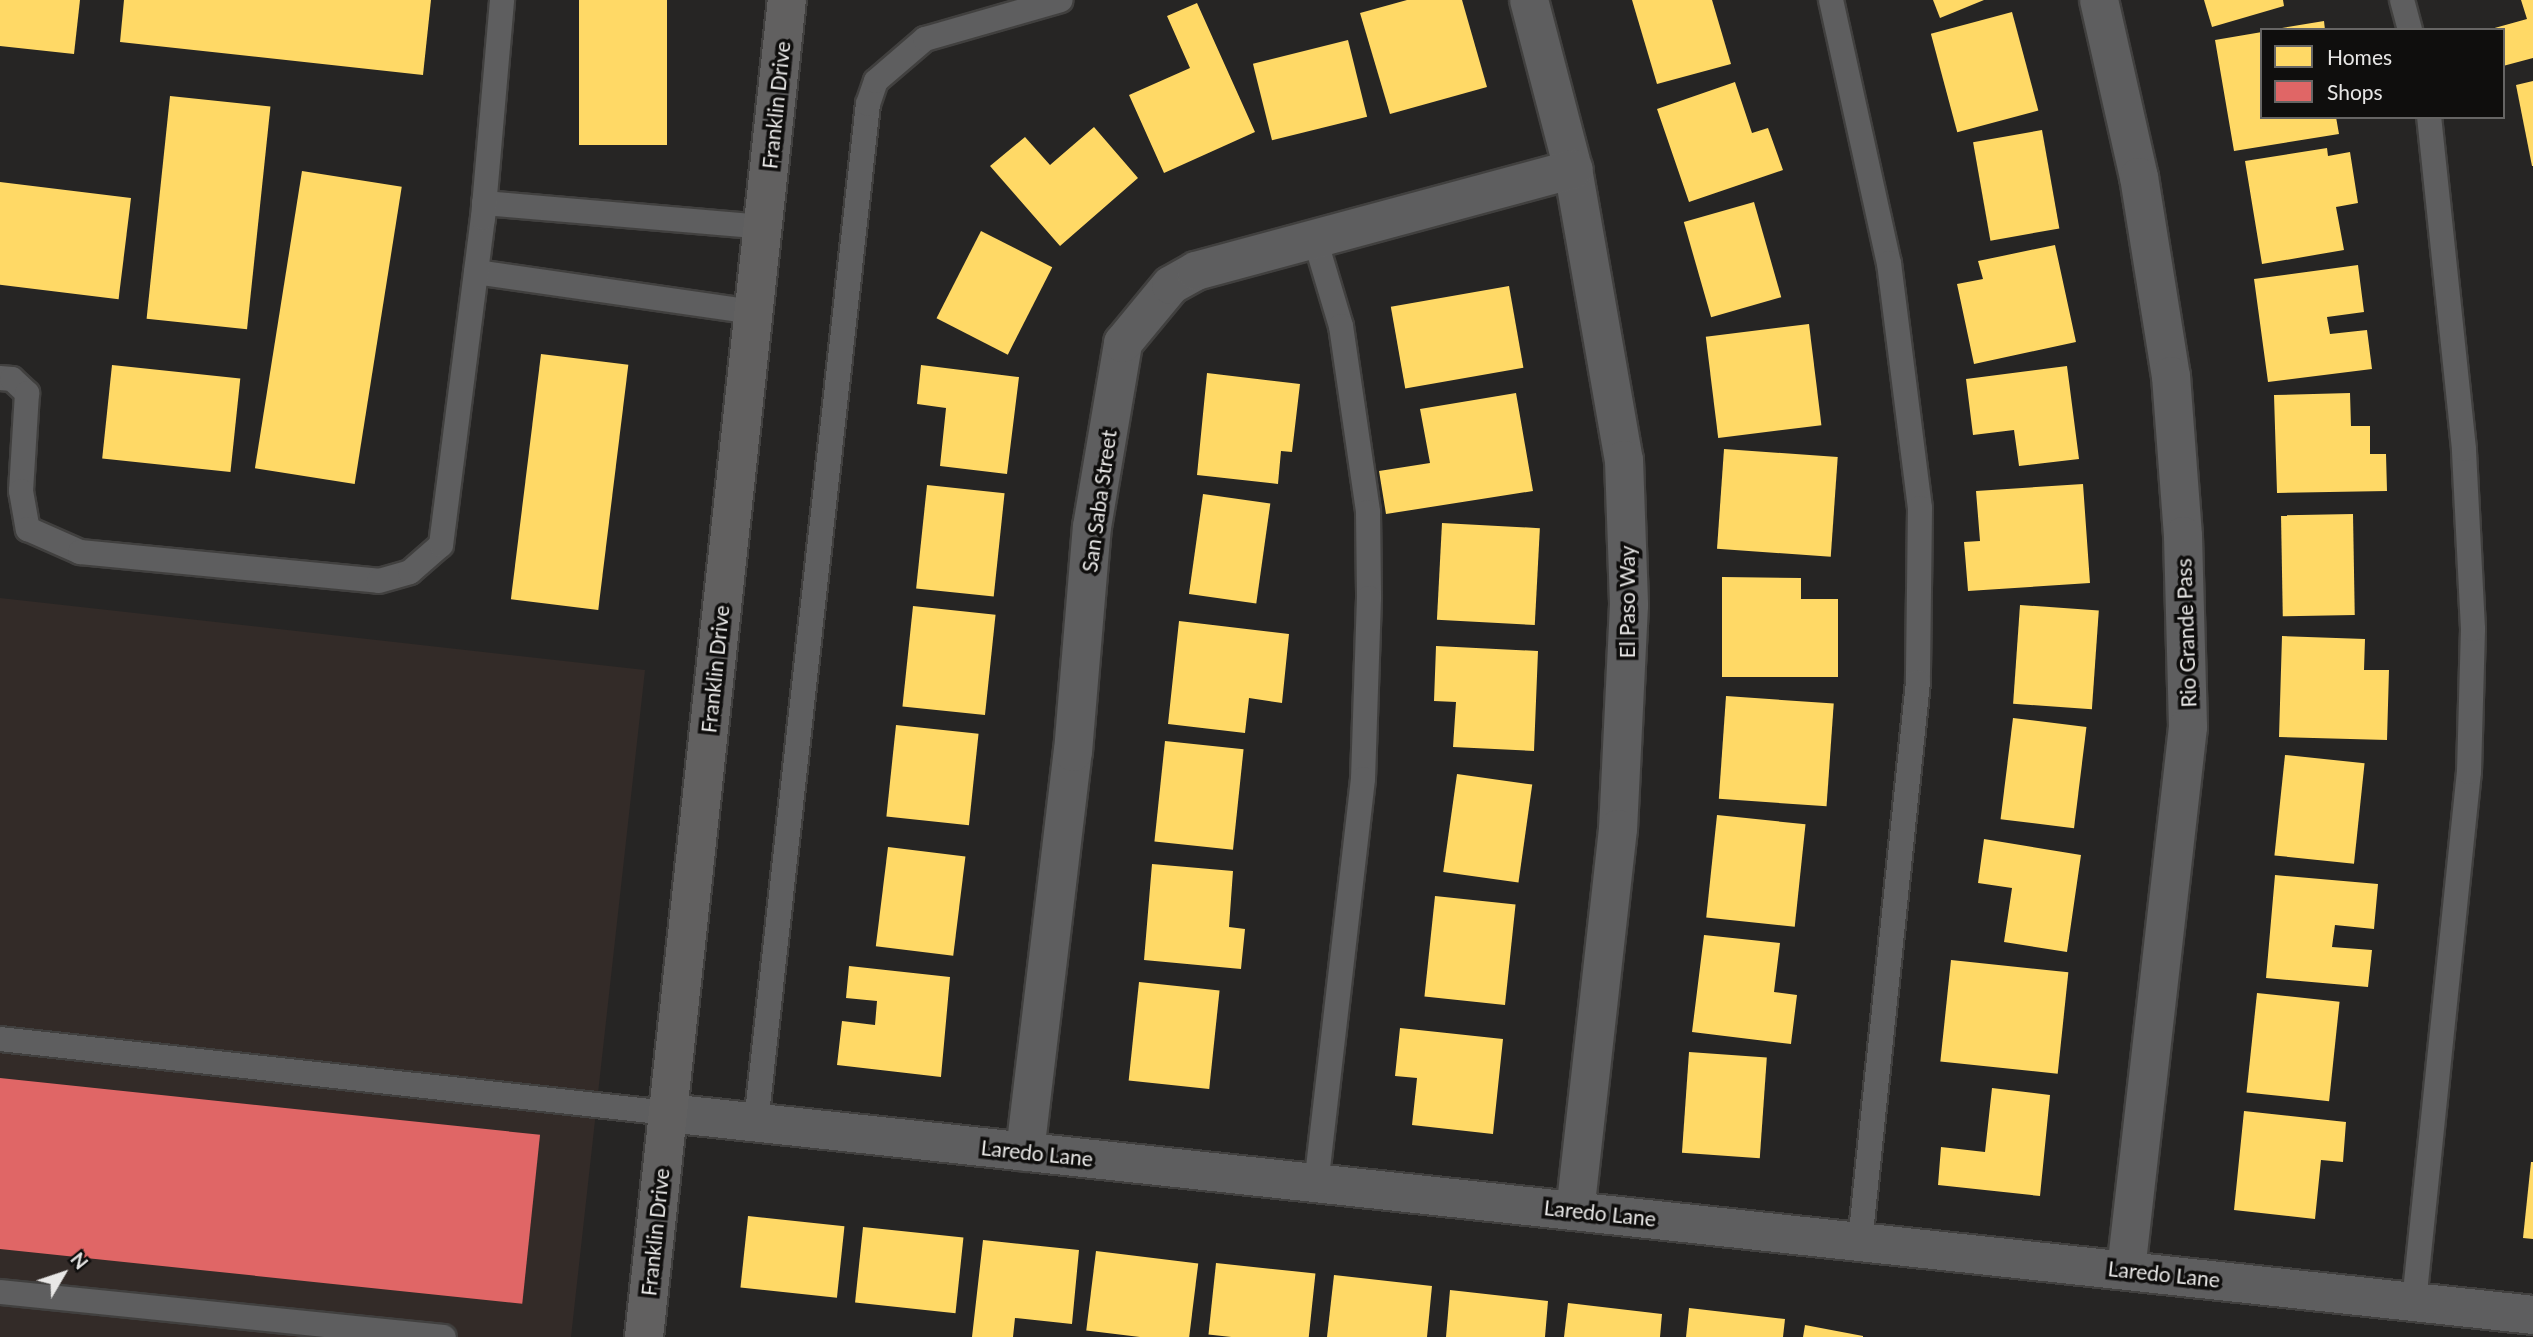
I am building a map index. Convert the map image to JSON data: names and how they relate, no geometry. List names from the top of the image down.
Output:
{
  "streets": {
    "street": [
      "Franklin Drive",
      "San Saba Street",
      "El Paso Way",
      "Rio Grande Pass",
      "Laredo Lane"
    ]
  },
  "crossings": [
    ["Franklin Drive", "Laredo Lane"],
    ["San Saba Street", "El Paso Way"],
    ["San Saba Street", "Laredo Lane"],
    ["El Paso Way", "Laredo Lane"],
    ["Rio Grande Pass", "Laredo Lane"]
  ],
  "legend": ["Homes", "Shops"],
  "north": "top right"
}
